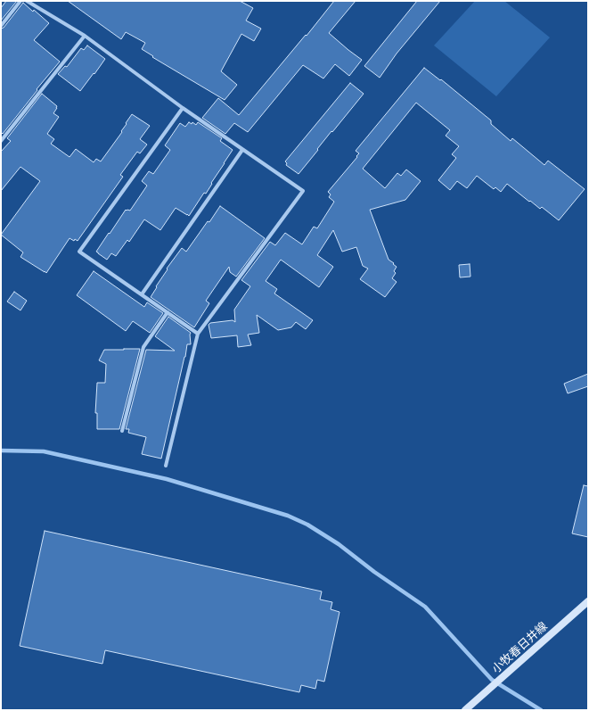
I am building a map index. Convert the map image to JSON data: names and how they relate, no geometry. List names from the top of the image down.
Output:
{
  "streets": {
    "main road": ["小牧春日井線"]
  }
}
